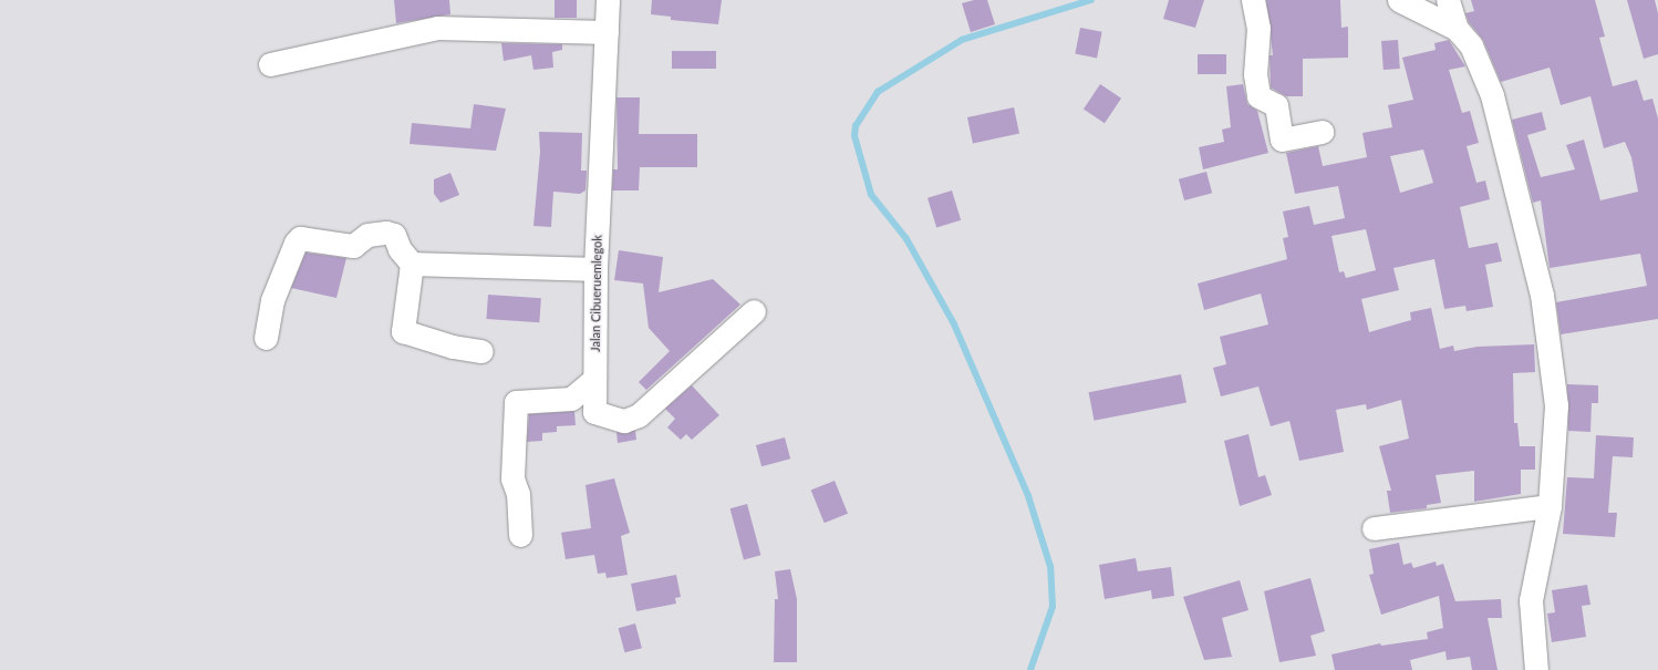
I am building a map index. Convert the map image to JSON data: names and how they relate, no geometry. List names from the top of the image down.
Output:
{
  "streets": {
    "street": ["Jalan Cibueruemlegok"]
  }
}
